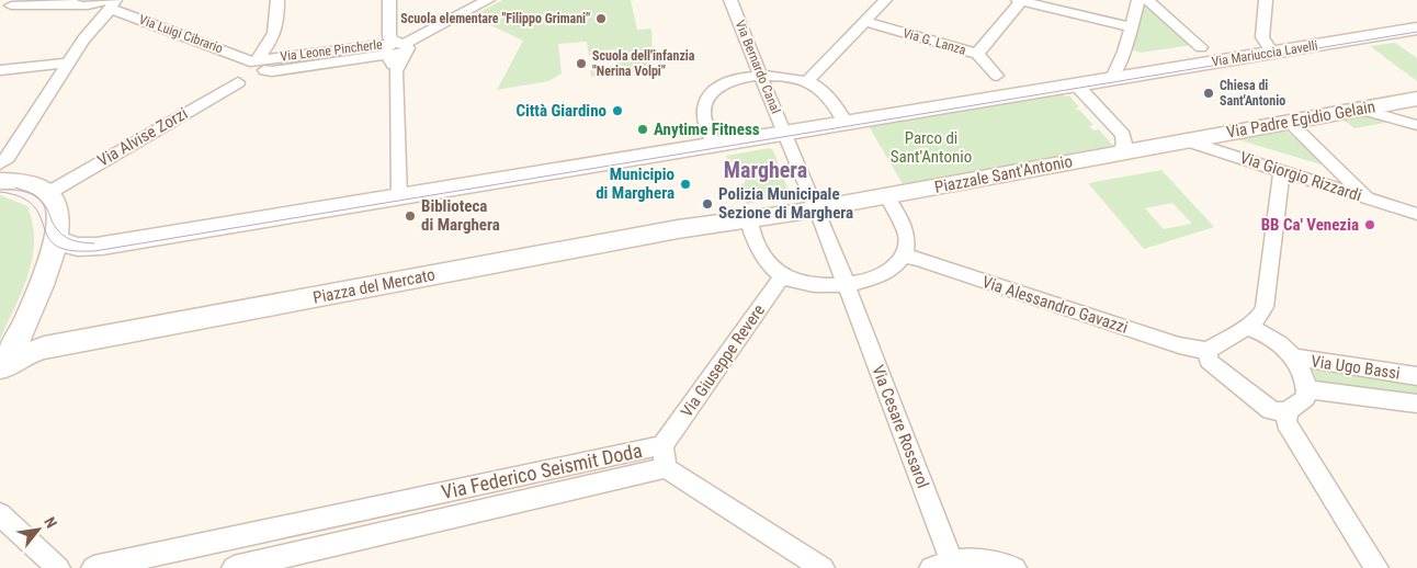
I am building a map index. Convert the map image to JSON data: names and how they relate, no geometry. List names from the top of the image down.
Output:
{
  "streets": {
    "street": [
      "Via Luigi Cibrario",
      "Via G. Lanza",
      "Via Leone Pincherle",
      "Via Mariuccia Lavelli",
      "Via Bernardo Canal",
      "Via Padre Egidio Gelain",
      "Via Alvise Zorzi",
      "Piazzale Sant'Antonio",
      "Via Giorgio Rizzardi",
      "Piazza del Mercato",
      "Via Alessandro Gavazzi",
      "Via Giuseppe Revere",
      "Via Ugo Bassi",
      "Via Cesare Rossarol",
      "Via Federico Seismit Doda"
    ]
  },
  "crossings": [
    ["Via Luigi Cibrario", "Via Leone Pincherle"],
    ["Via Luigi Cibrario", "Via Alvise Zorzi"],
    ["Via Leone Pincherle", "Via Alvise Zorzi"],
    ["Via Bernardo Canal", "Piazzale Sant'Antonio"],
    ["Via Bernardo Canal", "Piazza del Mercato"],
    ["Via Bernardo Canal", "Via Cesare Rossarol"],
    ["Via Padre Egidio Gelain", "Piazzale Sant'Antonio"],
    ["Via Padre Egidio Gelain", "Via Giorgio Rizzardi"],
    ["Piazzale Sant'Antonio", "Via Giorgio Rizzardi"],
    ["Piazzale Sant'Antonio", "Piazza del Mercato"],
    ["Piazzale Sant'Antonio", "Via Cesare Rossarol"],
    ["Piazza del Mercato", "Via Cesare Rossarol"],
    ["Via Giuseppe Revere", "Via Federico Seismit Doda"]
  ],
  "districts": ["Marghera"],
  "parks": ["Parco di Sant'Antonio"],
  "places": [
    "Scuola elementare \"Filippo Grimani\"",
    "Scuola dell'infanzia \"Nerina Volpi\"",
    "Chiesa di Sant'Antonio",
    "Città Giardino",
    "Anytime Fitness",
    "Municipio di Marghera",
    "Polizia Municipale Sezione di Marghera",
    "Biblioteca di Marghera",
    "BB Ca' Venezia"
  ],
  "north": "top right"
}
